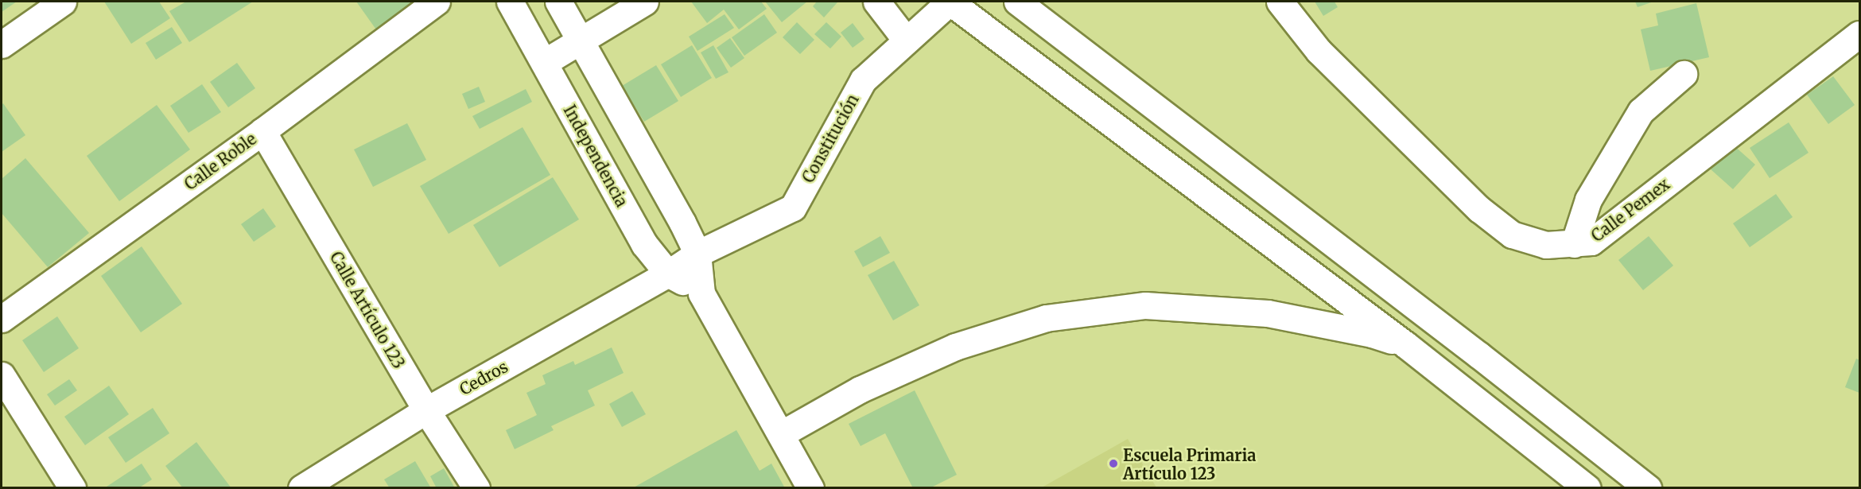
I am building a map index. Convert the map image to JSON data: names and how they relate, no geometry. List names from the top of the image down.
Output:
{
  "streets": {
    "street": [
      "Constitución",
      "Independencia",
      "Calle Roble",
      "Calle Pemex",
      "Calle Artículo 123",
      "Cedros"
    ]
  },
  "crossings": [
    ["Constitución", "Independencia"],
    ["Constitución", "Cedros"],
    ["Independencia", "Cedros"],
    ["Calle Roble", "Calle Artículo 123"],
    ["Calle Artículo 123", "Cedros"]
  ],
  "places": ["Escuela Primaria Artículo 123"]
}
